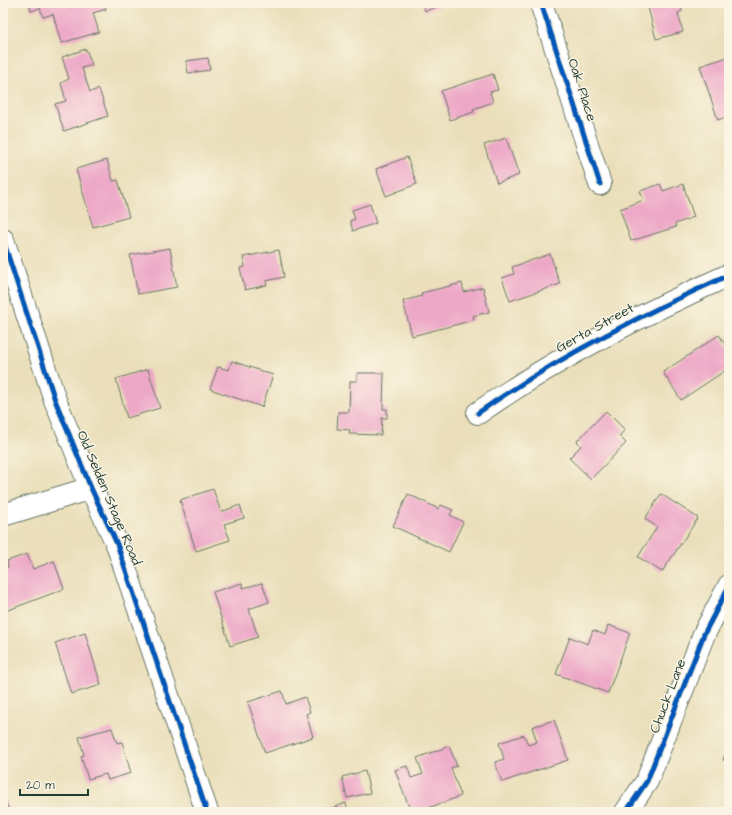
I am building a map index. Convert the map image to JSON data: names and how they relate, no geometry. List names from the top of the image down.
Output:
{
  "streets": {
    "street": [
      "Oak Place",
      "Gerta Street",
      "Old Selden Stage Road",
      "Chuck Lane"
    ]
  },
  "scale_bar": "20 m"
}
